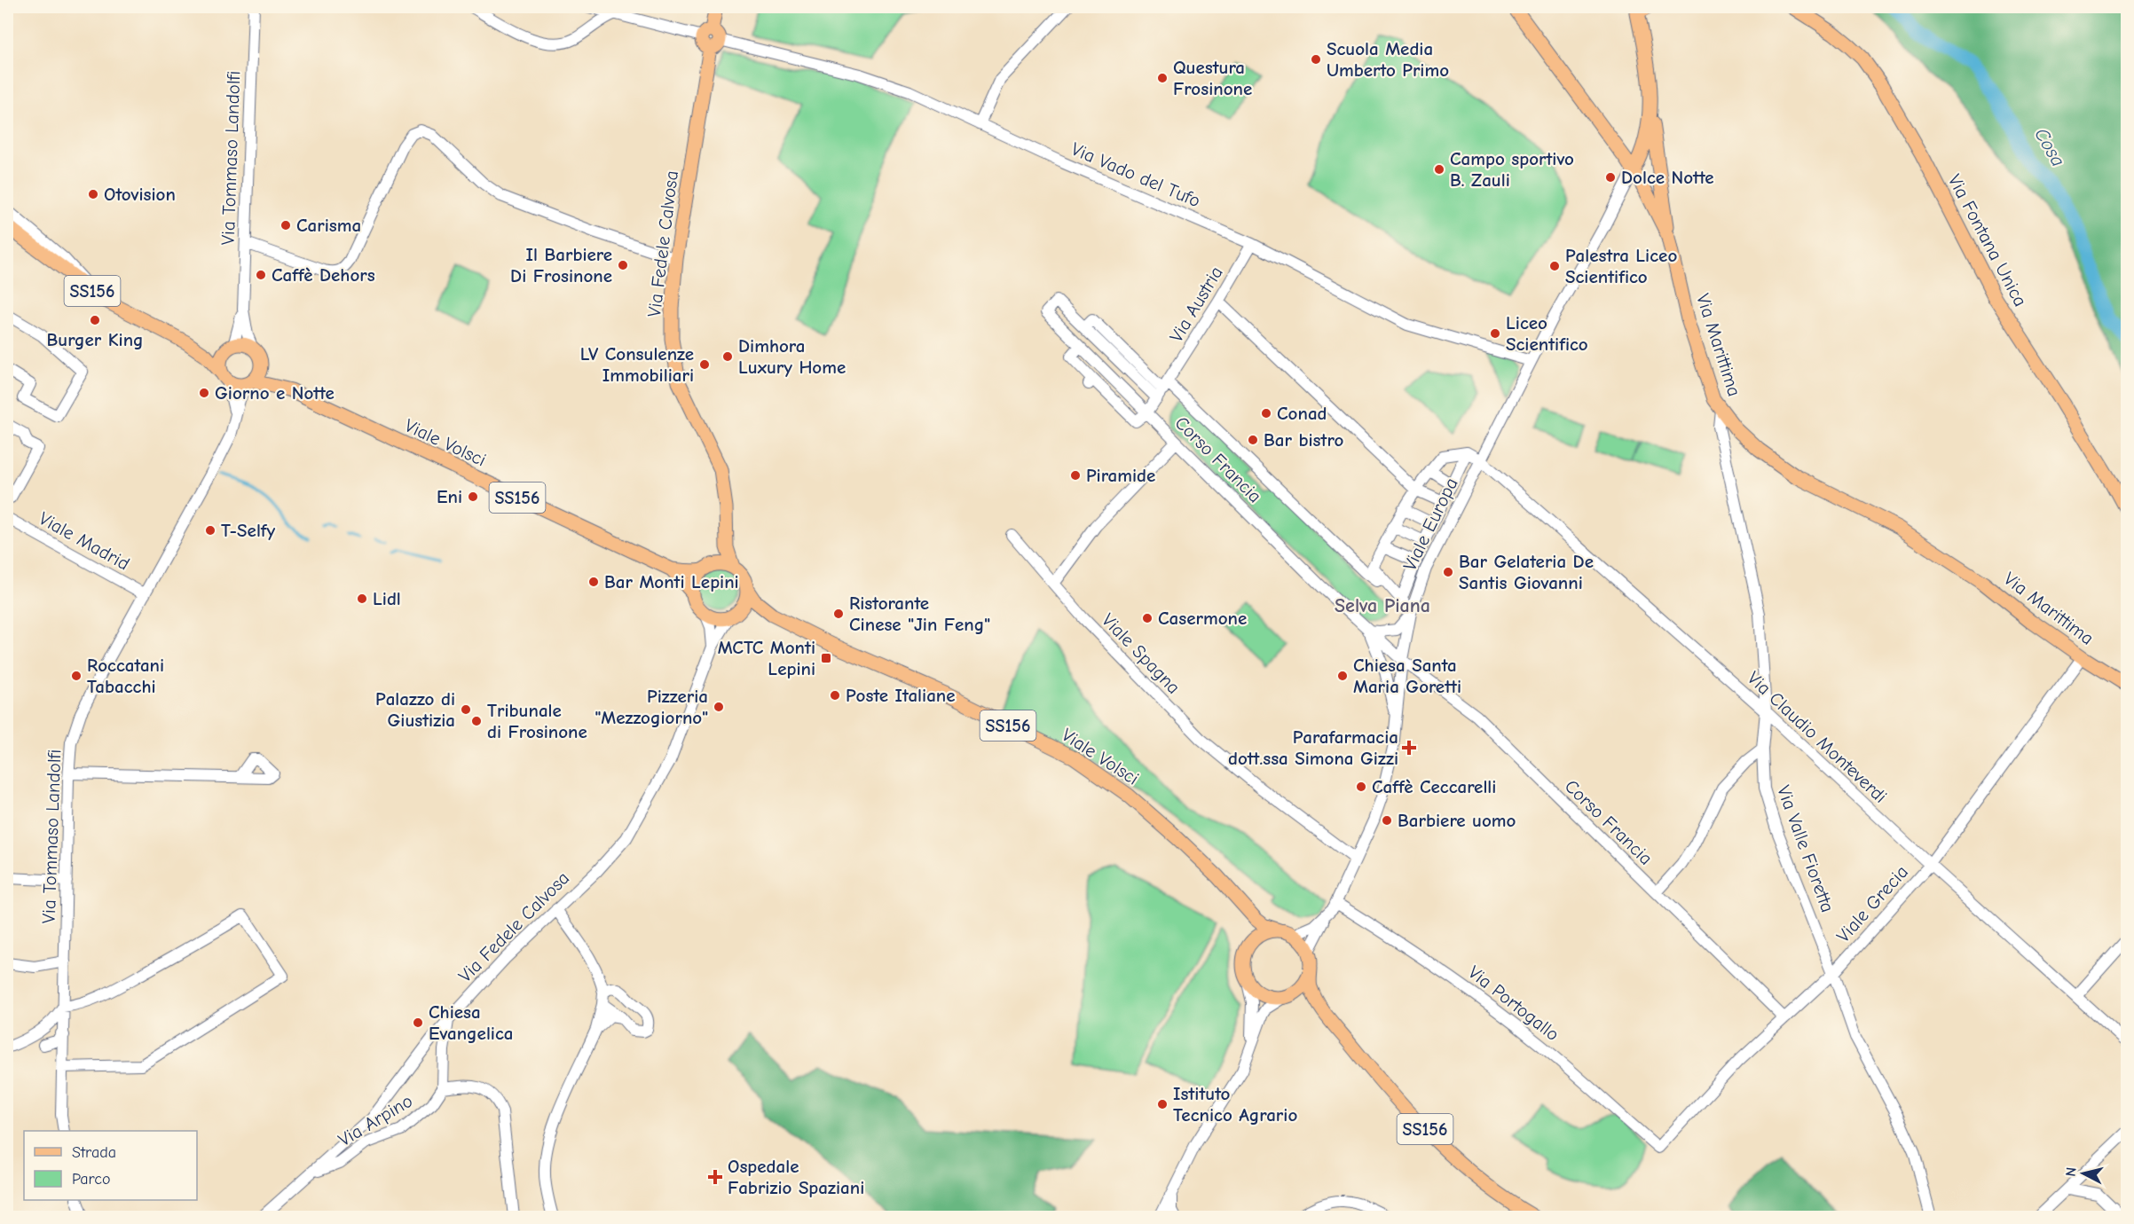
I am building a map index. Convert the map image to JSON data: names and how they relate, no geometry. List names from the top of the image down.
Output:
{
  "streets": {
    "main road": [
      "Via Fontana Unica",
      "Via Fedele Calvosa",
      "SS156",
      "Via Marittima",
      "Viale Volsci"
    ],
    "street": [
      "Via Tommaso Landolfi",
      "Via Vado del Tufo",
      "Via Austria",
      "Corso Francia",
      "Viale Europa",
      "Viale Madrid",
      "Viale Spagna",
      "Via Claudio Monteverdi",
      "Via Valle Fioretta",
      "Viale Grecia",
      "Via Portogallo",
      "Via Arpino"
    ]
  },
  "crossings": [
    ["Via Tommaso Landolfi", "SS156"],
    ["Via Tommaso Landolfi", "Viale Volsci"],
    ["Via Tommaso Landolfi", "Viale Madrid"],
    ["Via Vado del Tufo", "Via Fedele Calvosa"],
    ["Via Vado del Tufo", "Via Austria"],
    ["Via Vado del Tufo", "Viale Europa"],
    ["Via Fedele Calvosa", "SS156"],
    ["Via Fedele Calvosa", "Viale Volsci"],
    ["Via Fedele Calvosa", "Via Arpino"],
    ["SS156", "Viale Volsci"],
    ["Via Austria", "Corso Francia"],
    ["Via Marittima", "Viale Europa"],
    ["Via Marittima", "Via Valle Fioretta"],
    ["Via Marittima", "Viale Grecia"],
    ["Corso Francia", "Viale Europa"],
    ["Corso Francia", "Viale Grecia"],
    ["Viale Europa", "Viale Spagna"],
    ["Viale Europa", "Via Claudio Monteverdi"],
    ["Viale Europa", "Via Portogallo"],
    ["Via Claudio Monteverdi", "Via Valle Fioretta"],
    ["Via Claudio Monteverdi", "Viale Grecia"],
    ["Via Valle Fioretta", "Viale Grecia"],
    ["Viale Grecia", "Via Portogallo"]
  ],
  "districts": ["Selva Piana"],
  "water": ["Cosa"],
  "places": {
    "other": [
      "Scuola Media Umberto Primo",
      "Questura Frosinone",
      "Campo sportivo B. Zauli",
      "Dolce Notte",
      "Otovision",
      "Carisma",
      "Il Barbiere Di Frosinone",
      "Palestra Liceo Scientifico",
      "Caffè Dehors",
      "Burger King",
      "Liceo Scientifico",
      "Dimhora Luxury Home",
      "LV Consulenze Immobiliari",
      "Giorno e Notte",
      "Conad",
      "Bar bistro",
      "Piramide",
      "Eni",
      "T-Selfy",
      "Bar Gelateria De Santis Giovanni",
      "Bar Monti Lepini",
      "Lidl",
      "Ristorante Cinese \"Jin Feng\"",
      "Casermone",
      "Roccatani Tabacchi",
      "Chiesa Santa Maria Goretti",
      "Poste Italiane",
      "Pizzeria \"Mezzogiorno\"",
      "Palazzo di Giustizia",
      "Tribunale di Frosinone",
      "Caffè Ceccarelli",
      "Barbiere uomo",
      "Chiesa Evangelica",
      "Istituto Tecnico Agrario"
    ],
    "transit": ["MCTC Monti Lepini"],
    "health": ["Parafarmacia dott.ssa Simona Gizzi", "Ospedale Fabrizio Spaziani"]
  },
  "legend": ["Strada", "Parco"],
  "north": "left"
}
